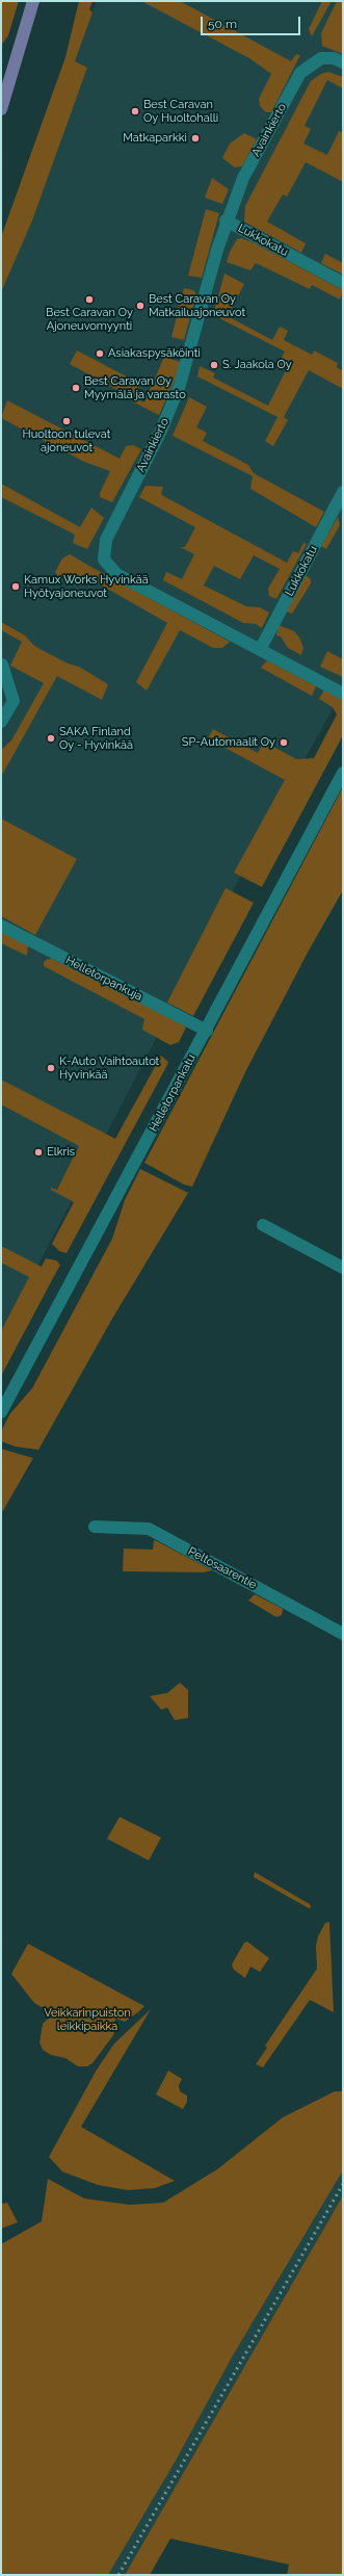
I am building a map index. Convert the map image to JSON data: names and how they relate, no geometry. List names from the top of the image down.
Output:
{
  "streets": {
    "street": [
      "Avainkierto",
      "Lukkokatu",
      "Helletorpankuja",
      "Helletorpankatu",
      "Peltosaarentie"
    ]
  },
  "crossings": [
    ["Avainkierto", "Lukkokatu"],
    ["Helletorpankuja", "Helletorpankatu"]
  ],
  "parks": ["Veikkarinpuiston leikkipaikka"],
  "places": [
    "Best Caravan Oy Huoltohalli",
    "Matkaparkki",
    "Best Caravan Oy Ajoneuvomyynti",
    "Best Caravan Oy Matkailuajoneuvot",
    "Asiakaspysäköinti",
    "S. Jaakola Oy",
    "Best Caravan Oy Myymälä ja varasto",
    "Huoltoon tulevat ajoneuvot",
    "Kamux Works Hyvinkää Hyötyajoneuvot",
    "SAKA Finland Oy - Hyvinkää",
    "SP-Automaalit Oy",
    "K-Auto Vaihtoautot Hyvinkää",
    "Elkris"
  ],
  "scale_bar": "50 m"
}
